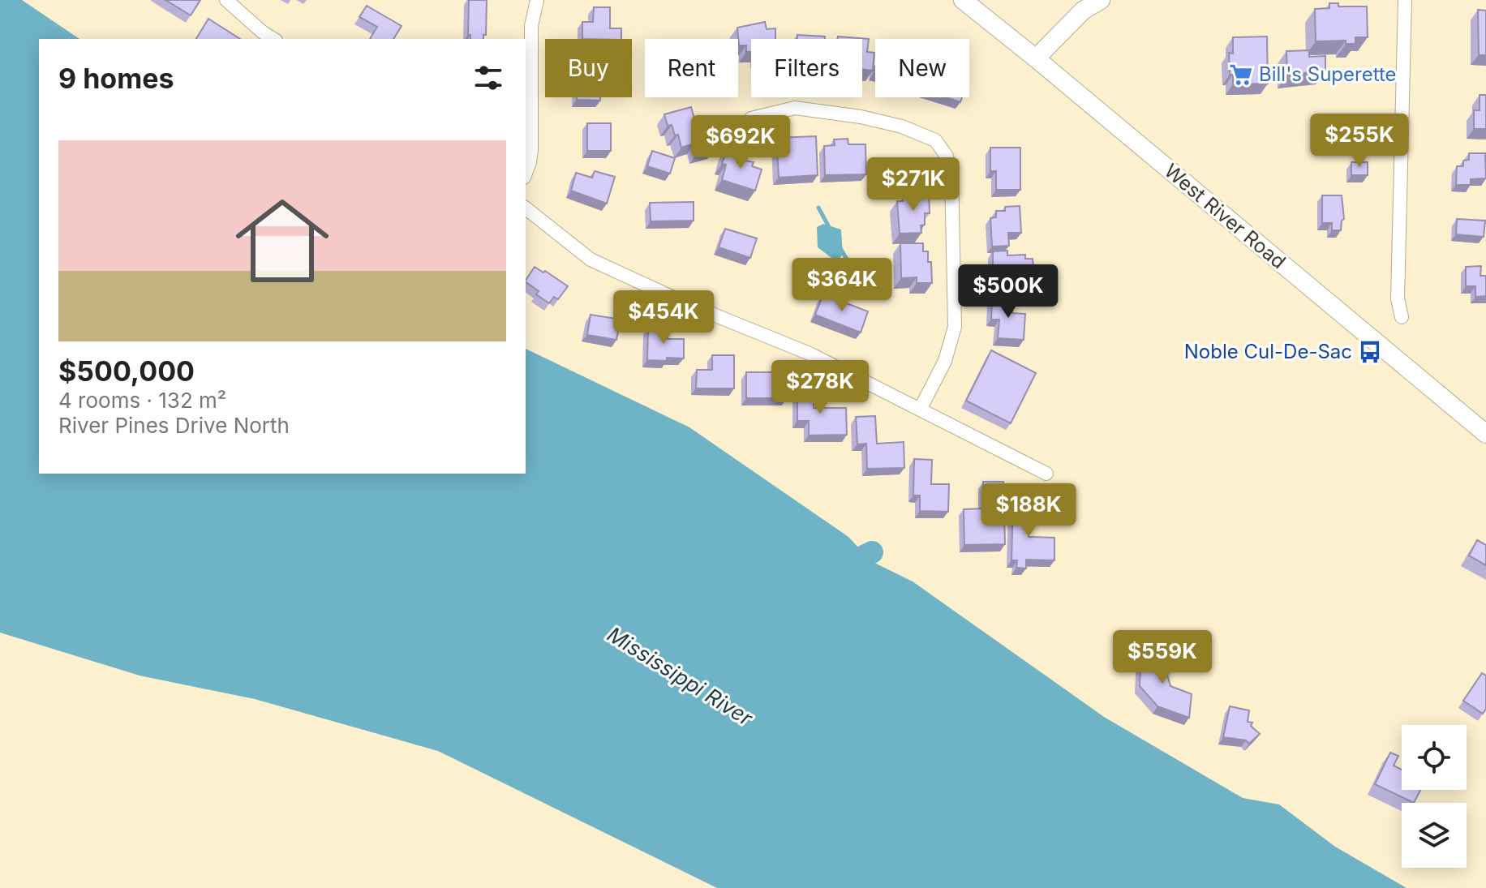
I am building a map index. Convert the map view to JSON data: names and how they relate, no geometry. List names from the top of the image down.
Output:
{
  "streets": {
    "main road": ["West River Road"]
  },
  "water": ["Mississippi River"],
  "places": {
    "supermarket": ["Bill's Superette"],
    "bus stop": ["Noble Cul-De-Sac"]
  },
  "page": {
    "chip": [
      "Buy",
      "Rent",
      "Filters",
      "New"
    ],
    "heading": "9 homes",
    "price": [
      "$255K",
      "$692K",
      "$271K",
      "$364K",
      "$500K",
      "$454K",
      "$278K",
      "$188K",
      "$559K"
    ],
    "list": [
      {
        "name": "$500,000",
        "note": "4 rooms · 132 m² · River Pines Drive North"
      }
    ]
  }
}
